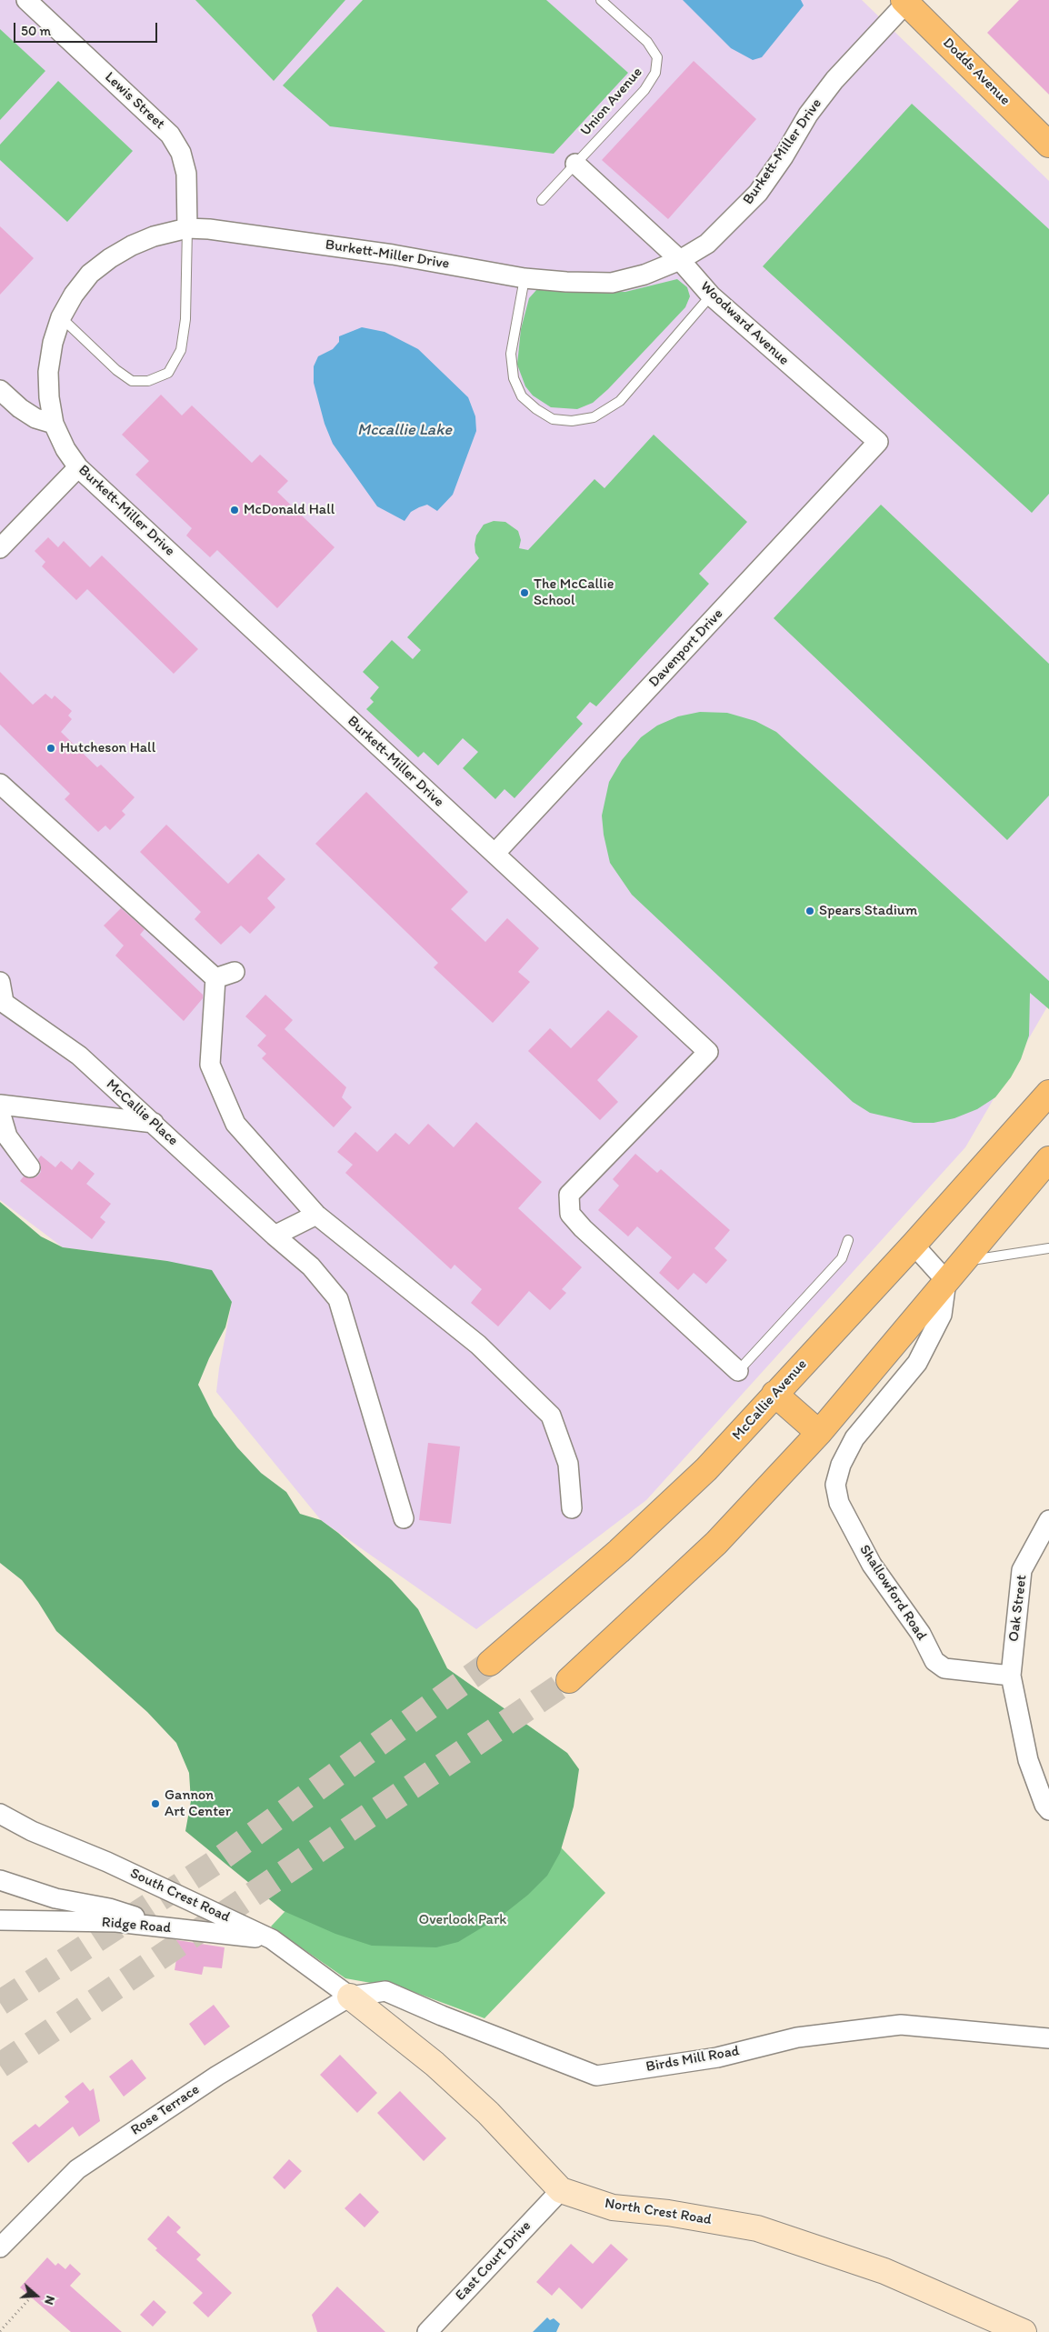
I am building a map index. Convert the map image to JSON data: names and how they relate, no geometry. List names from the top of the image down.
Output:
{
  "streets": {
    "main road": ["Dodds Avenue", "McCallie Avenue"],
    "street": [
      "Lewis Street",
      "Burkett-Miller Drive",
      "Woodward Avenue",
      "Davenport Drive",
      "McCallie Place",
      "Shallowford Road",
      "Oak Street",
      "South Crest Road",
      "Ridge Road",
      "Birds Mill Road",
      "Rose Terrace",
      "North Crest Road",
      "East Court Drive"
    ],
    "lane": ["Union Avenue"]
  },
  "crossings": [
    ["Dodds Avenue", "Burkett-Miller Drive"],
    ["Lewis Street", "Burkett-Miller Drive"],
    ["Union Avenue", "Woodward Avenue"],
    ["Burkett-Miller Drive", "Woodward Avenue"],
    ["Burkett-Miller Drive", "Davenport Drive"],
    ["Woodward Avenue", "Davenport Drive"],
    ["Shallowford Road", "Oak Street"],
    ["South Crest Road", "Ridge Road"],
    ["South Crest Road", "Birds Mill Road"],
    ["South Crest Road", "Rose Terrace"],
    ["South Crest Road", "North Crest Road"],
    ["Birds Mill Road", "Rose Terrace"],
    ["Birds Mill Road", "North Crest Road"],
    ["Rose Terrace", "North Crest Road"],
    ["North Crest Road", "East Court Drive"]
  ],
  "water": ["Mccallie Lake"],
  "parks": ["Overlook Park"],
  "places": [
    "McDonald Hall",
    "The McCallie School",
    "Hutcheson Hall",
    "Spears Stadium",
    "Gannon Art Center"
  ],
  "scale_bar": "50 m",
  "north": "right"
}
